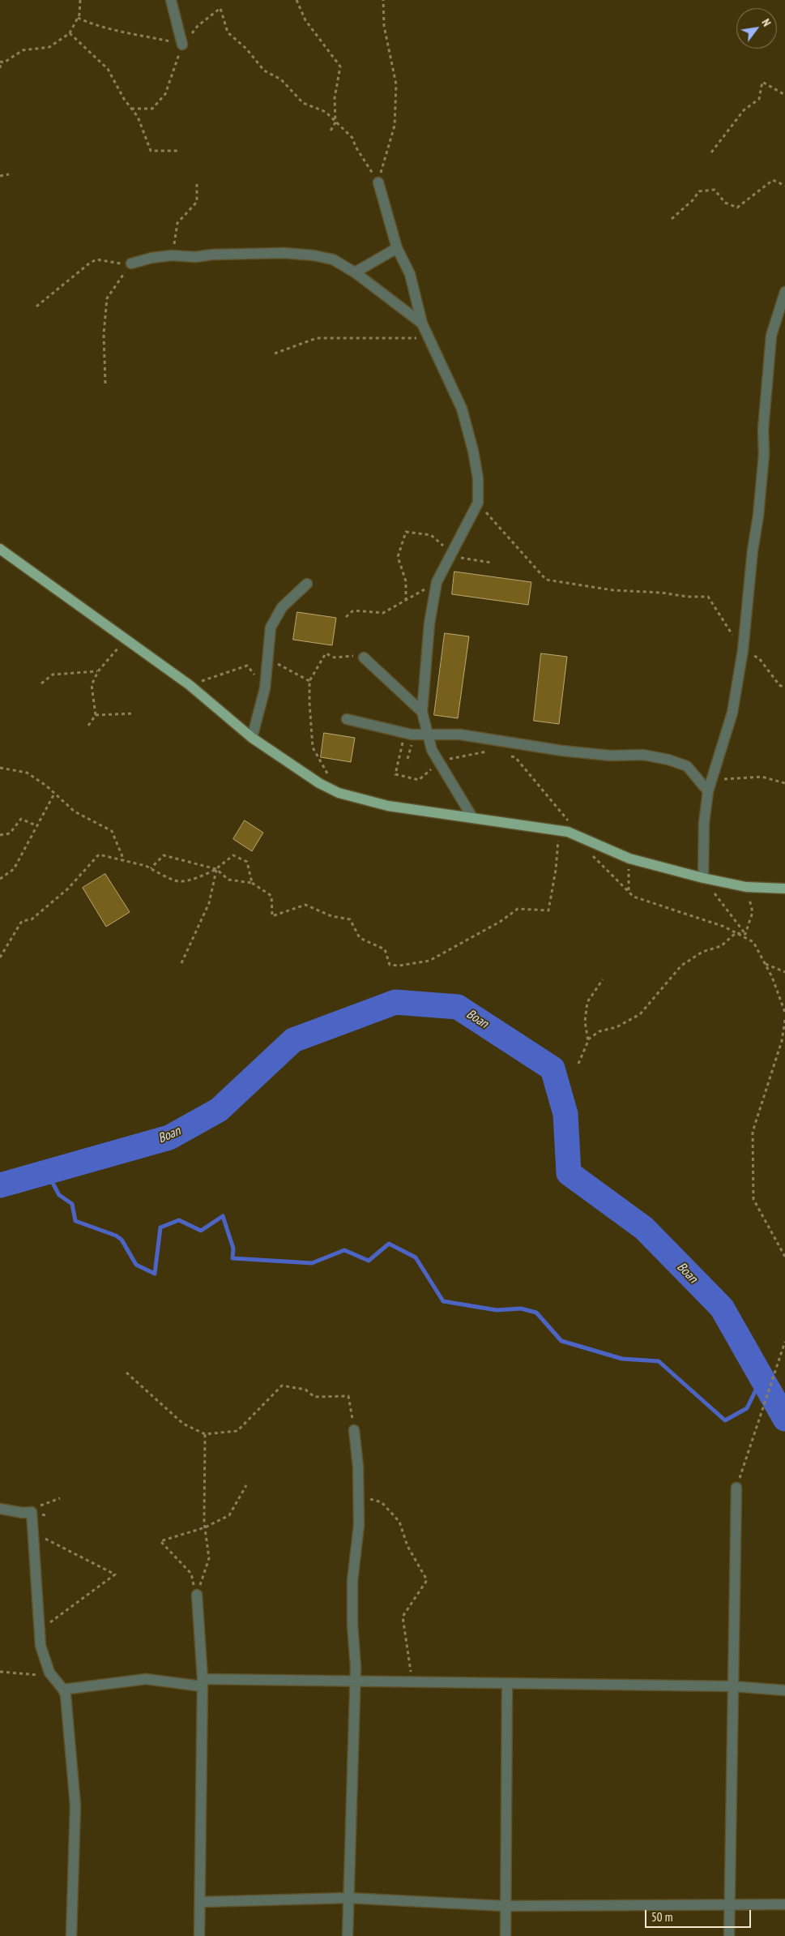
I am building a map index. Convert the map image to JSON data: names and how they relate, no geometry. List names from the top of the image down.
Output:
{
  "water": ["Boan"],
  "scale_bar": "50 m",
  "north": "top right"
}
